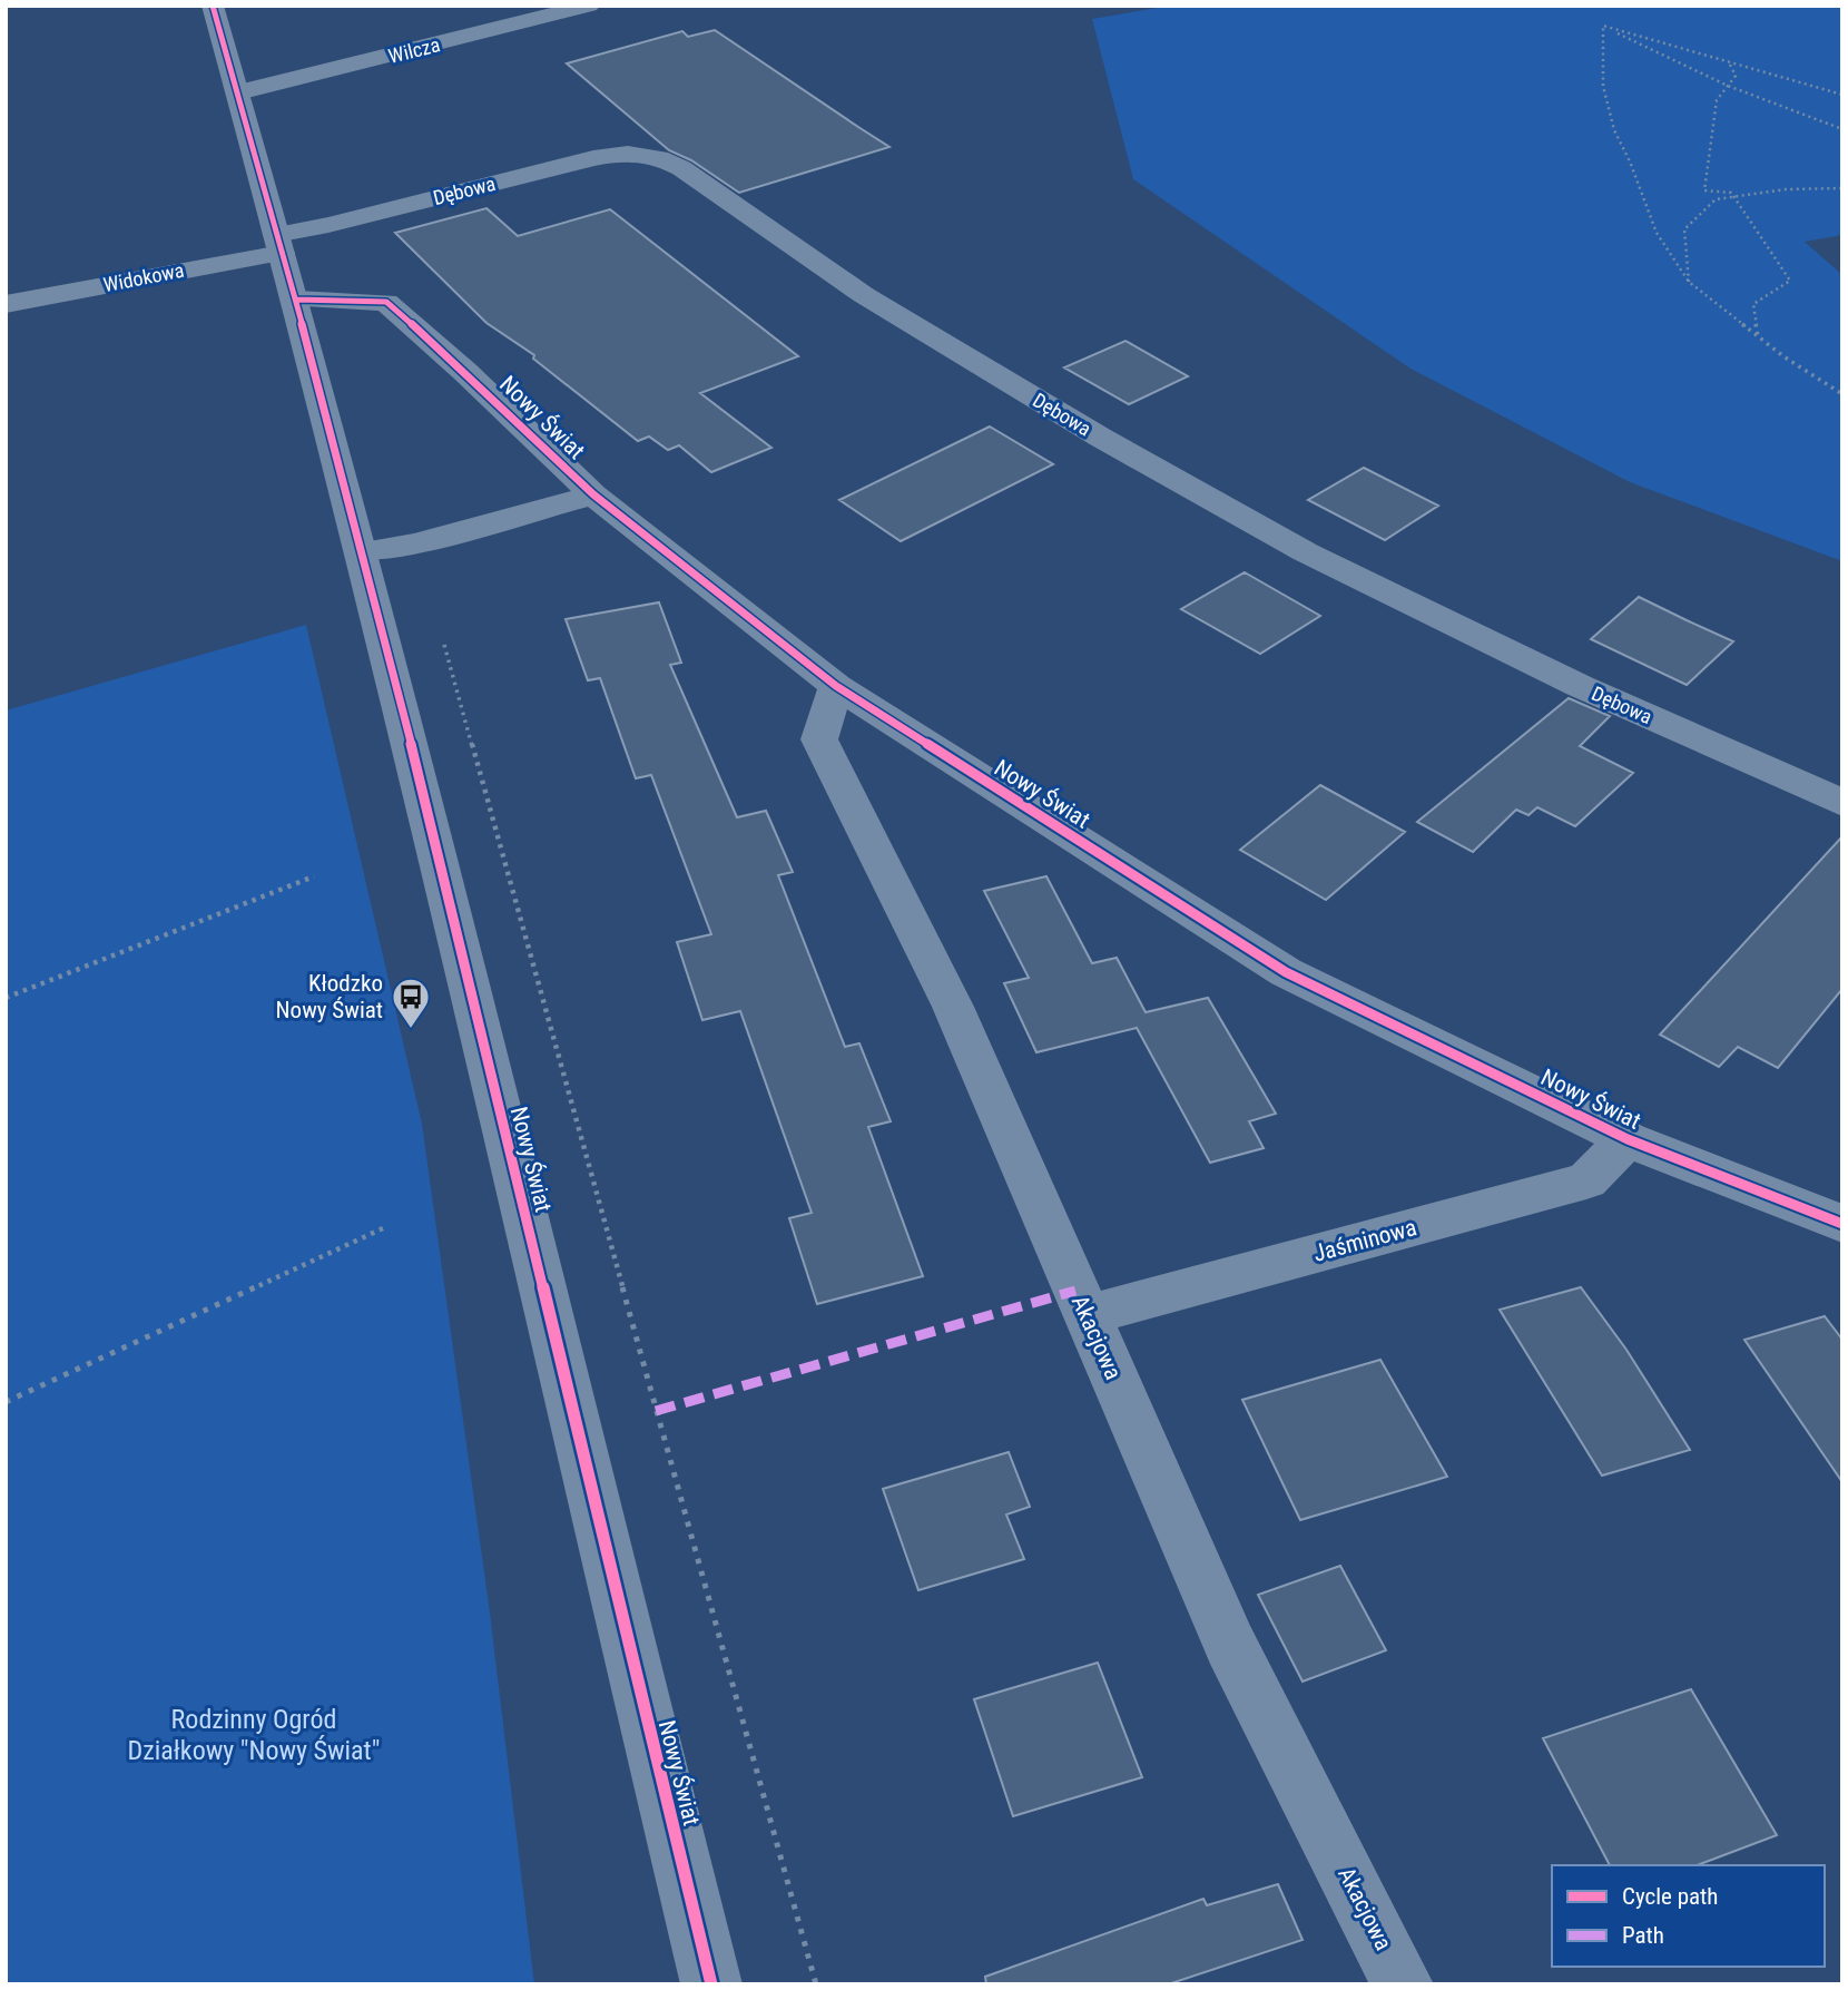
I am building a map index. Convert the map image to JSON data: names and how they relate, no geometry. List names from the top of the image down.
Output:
{
  "streets": {
    "street": [
      "Wilcza",
      "Dębowa",
      "Widokowa",
      "Nowy Świat",
      "Jaśminowa",
      "Akacjowa"
    ]
  },
  "crossings": [
    ["Wilcza", "Nowy Świat"],
    ["Dębowa", "Widokowa"],
    ["Dębowa", "Nowy Świat"],
    ["Widokowa", "Nowy Świat"],
    ["Nowy Świat", "Jaśminowa"],
    ["Nowy Świat", "Akacjowa"],
    ["Jaśminowa", "Akacjowa"]
  ],
  "parks": ["Rodzinny Ogród Działkowy \"Nowy Świat\""],
  "places": {
    "bus stop": ["Kłodzko Nowy Świat"]
  },
  "legend": ["Cycle path", "Path"]
}
